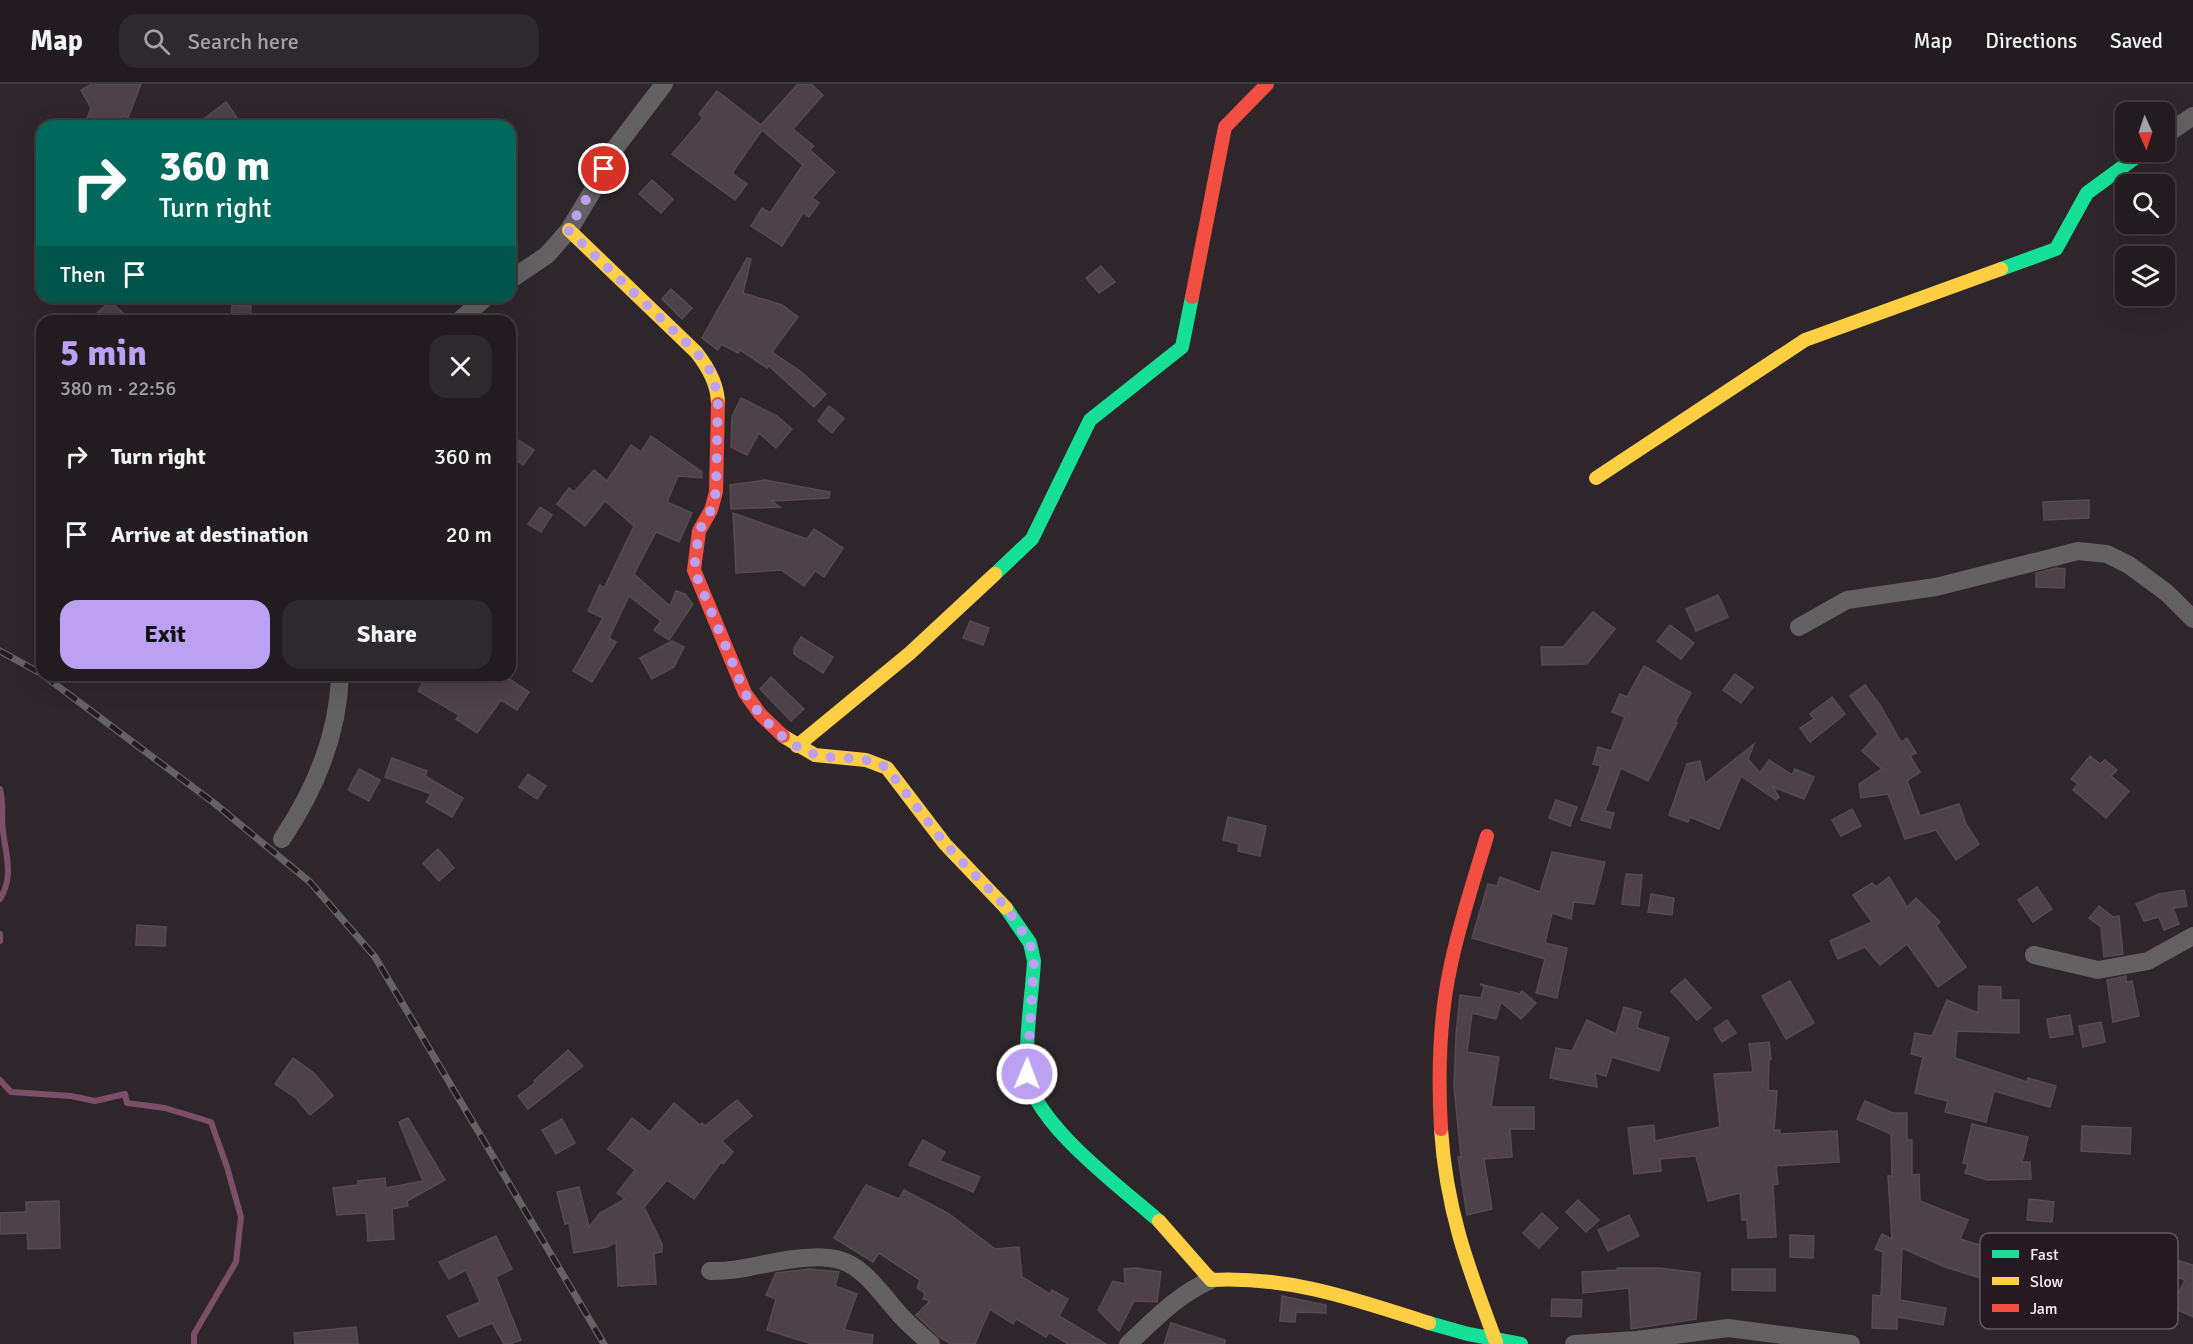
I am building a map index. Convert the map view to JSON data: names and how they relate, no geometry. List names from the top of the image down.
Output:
{
  "legend": ["Fast", "Slow", "Jam"],
  "north": "bottom",
  "page": {
    "header": "Map",
    "search": "Search here",
    "nav": ["Map", "Directions", "Saved"],
    "turn": ["360 m", "Turn right"],
    "then": "Then",
    "heading": ["5 min", "380 m · 22:56"],
    "list": [
      {
        "name": "Turn right",
        "value": "360 m"
      },
      {
        "name": "Arrive at destination",
        "value": "20 m"
      }
    ],
    "buttons": ["Exit", "Share"]
  }
}
